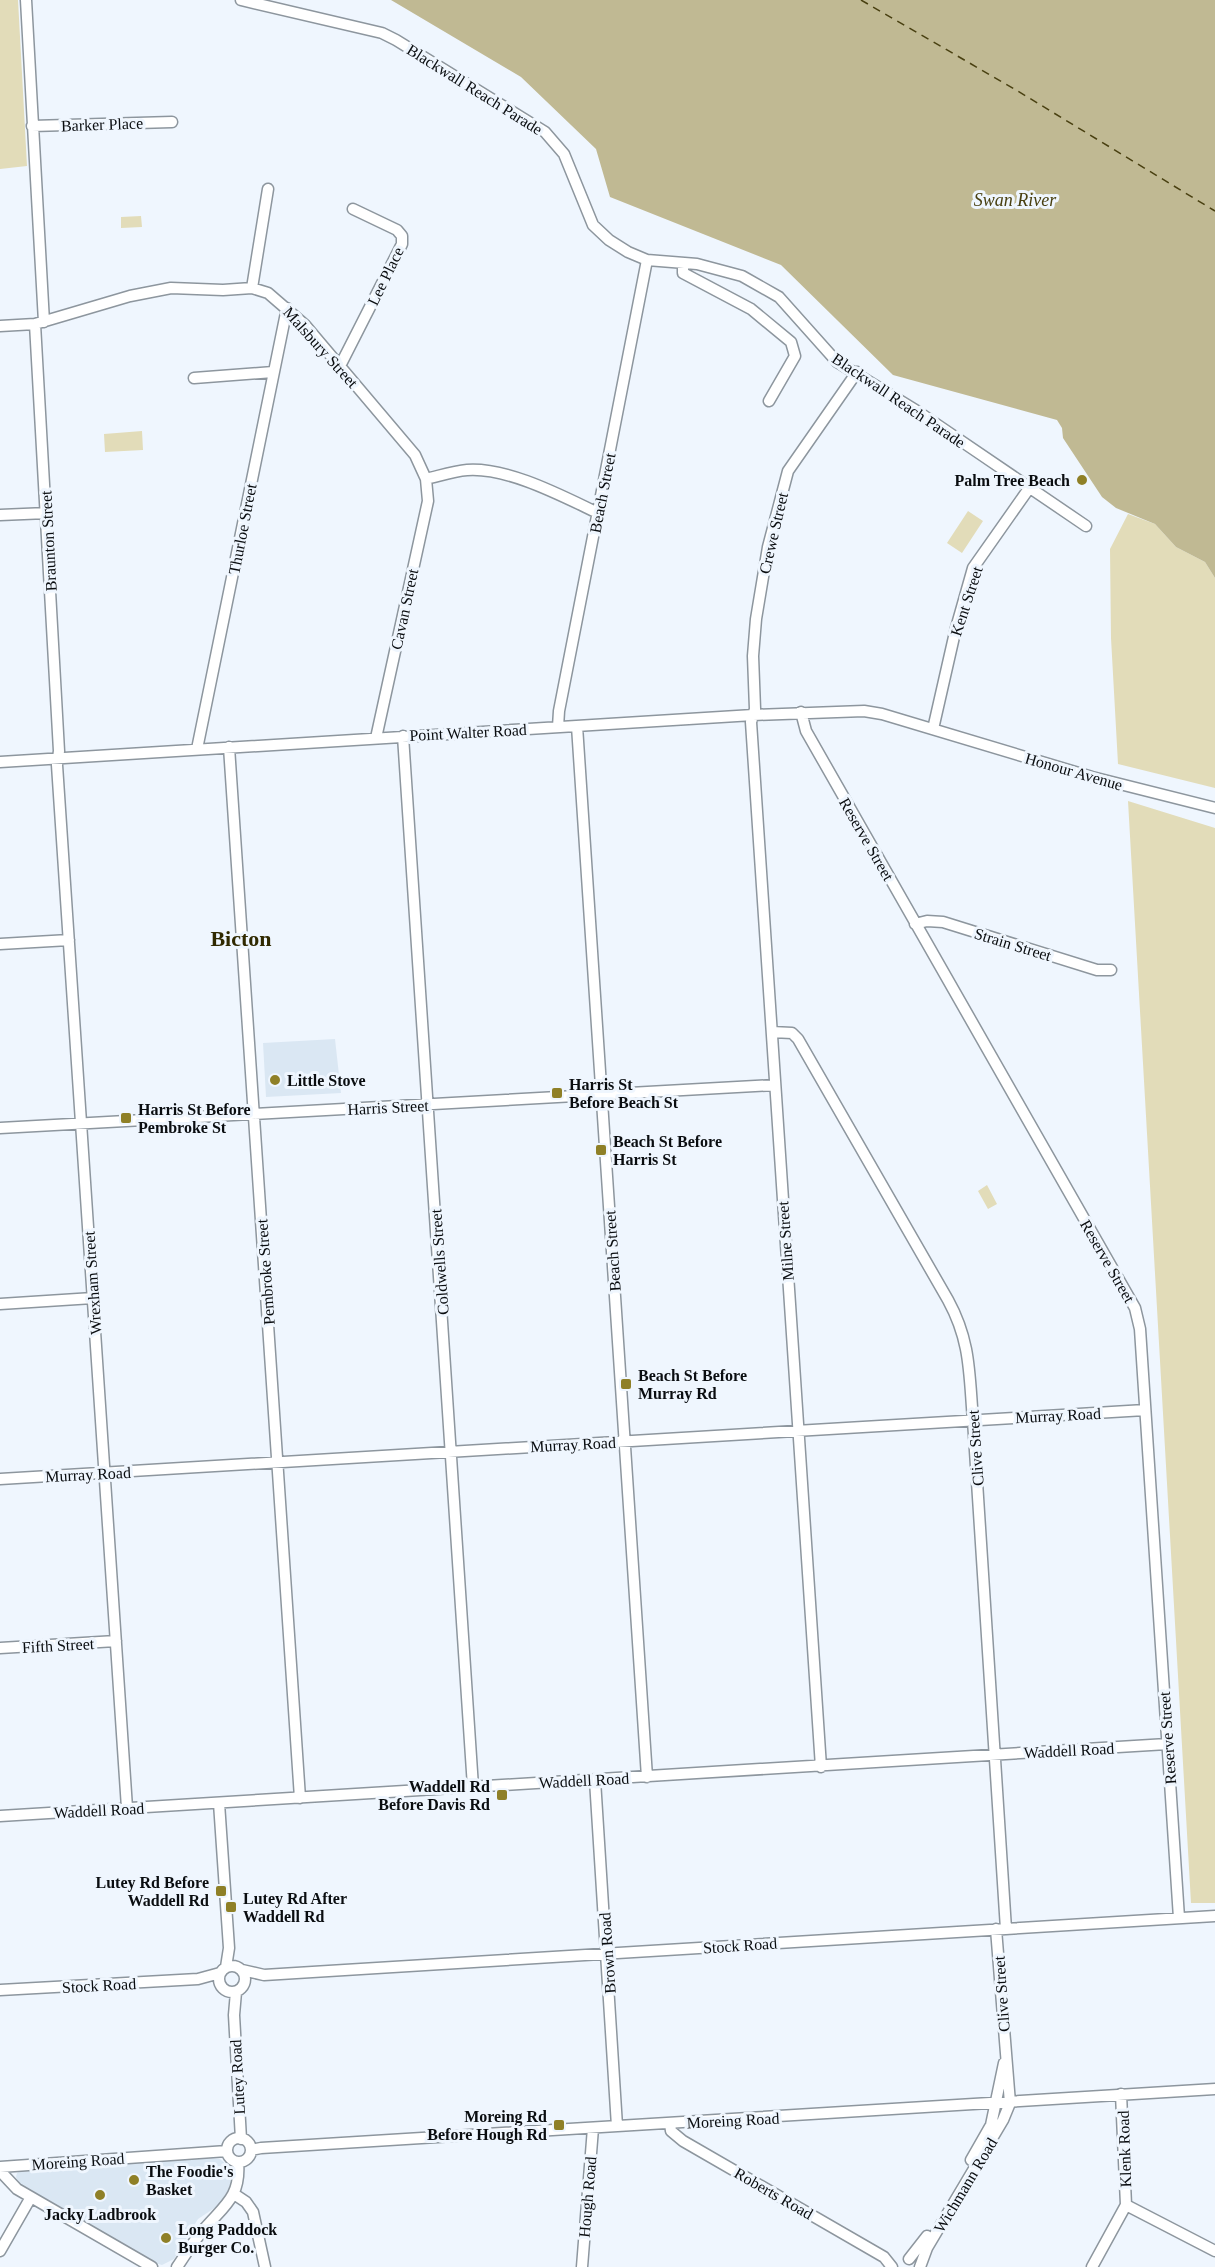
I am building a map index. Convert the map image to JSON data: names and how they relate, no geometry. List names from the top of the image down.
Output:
{
  "streets": {
    "street": [
      "Blackwall Reach Parade",
      "Barker Place",
      "Lee Place",
      "Malsbury Street",
      "Beach Street",
      "Thurloe Street",
      "Crewe Street",
      "Braunton Street",
      "Kent Street",
      "Cavan Street",
      "Point Walter Road",
      "Honour Avenue",
      "Reserve Street",
      "Strain Street",
      "Harris Street",
      "Milne Street",
      "Coldwells Street",
      "Pembroke Street",
      "Wrexham Street",
      "Murray Road",
      "Clive Street",
      "Fifth Street",
      "Waddell Road",
      "Stock Road",
      "Brown Road",
      "Lutey Road",
      "Moreing Road",
      "Klenk Road",
      "Wichmann Road",
      "Roberts Road",
      "Hough Road"
    ]
  },
  "crossings": [
    ["Blackwall Reach Parade", "Beach Street"],
    ["Blackwall Reach Parade", "Crewe Street"],
    ["Blackwall Reach Parade", "Kent Street"],
    ["Barker Place", "Braunton Street"],
    ["Lee Place", "Malsbury Street"],
    ["Malsbury Street", "Thurloe Street"],
    ["Malsbury Street", "Cavan Street"],
    ["Beach Street", "Point Walter Road"],
    ["Beach Street", "Harris Street"],
    ["Beach Street", "Murray Road"],
    ["Beach Street", "Waddell Road"],
    ["Thurloe Street", "Point Walter Road"],
    ["Crewe Street", "Point Walter Road"],
    ["Crewe Street", "Milne Street"],
    ["Braunton Street", "Point Walter Road"],
    ["Braunton Street", "Wrexham Street"],
    ["Kent Street", "Point Walter Road"],
    ["Kent Street", "Honour Avenue"],
    ["Cavan Street", "Point Walter Road"],
    ["Point Walter Road", "Honour Avenue"],
    ["Point Walter Road", "Reserve Street"],
    ["Point Walter Road", "Milne Street"],
    ["Point Walter Road", "Coldwells Street"],
    ["Point Walter Road", "Pembroke Street"],
    ["Point Walter Road", "Wrexham Street"],
    ["Reserve Street", "Strain Street"],
    ["Reserve Street", "Murray Road"],
    ["Reserve Street", "Waddell Road"],
    ["Reserve Street", "Stock Road"],
    ["Harris Street", "Milne Street"],
    ["Harris Street", "Coldwells Street"],
    ["Harris Street", "Pembroke Street"],
    ["Harris Street", "Wrexham Street"],
    ["Milne Street", "Murray Road"],
    ["Milne Street", "Clive Street"],
    ["Milne Street", "Waddell Road"],
    ["Coldwells Street", "Murray Road"],
    ["Coldwells Street", "Waddell Road"],
    ["Pembroke Street", "Murray Road"],
    ["Pembroke Street", "Waddell Road"],
    ["Wrexham Street", "Murray Road"],
    ["Wrexham Street", "Fifth Street"],
    ["Wrexham Street", "Waddell Road"],
    ["Murray Road", "Clive Street"],
    ["Clive Street", "Waddell Road"],
    ["Clive Street", "Stock Road"],
    ["Clive Street", "Moreing Road"],
    ["Clive Street", "Wichmann Road"],
    ["Waddell Road", "Brown Road"],
    ["Stock Road", "Brown Road"],
    ["Stock Road", "Lutey Road"],
    ["Brown Road", "Moreing Road"],
    ["Lutey Road", "Moreing Road"],
    ["Moreing Road", "Klenk Road"],
    ["Moreing Road", "Wichmann Road"],
    ["Moreing Road", "Roberts Road"],
    ["Moreing Road", "Hough Road"],
    ["Wichmann Road", "Roberts Road"]
  ],
  "districts": ["Bicton"],
  "water": ["Swan River"],
  "places": {
    "other": [
      "Palm Tree Beach",
      "Little Stove",
      "The Foodie's Basket",
      "Jacky Ladbrook",
      "Long Paddock Burger Co."
    ],
    "transit": [
      "Harris St Before Beach St",
      "Harris St Before Pembroke St",
      "Beach St Before Harris St",
      "Beach St Before Murray Rd",
      "Waddell Rd Before Davis Rd",
      "Lutey Rd Before Waddell Rd",
      "Lutey Rd After Waddell Rd",
      "Moreing Rd Before Hough Rd"
    ]
  }
}
